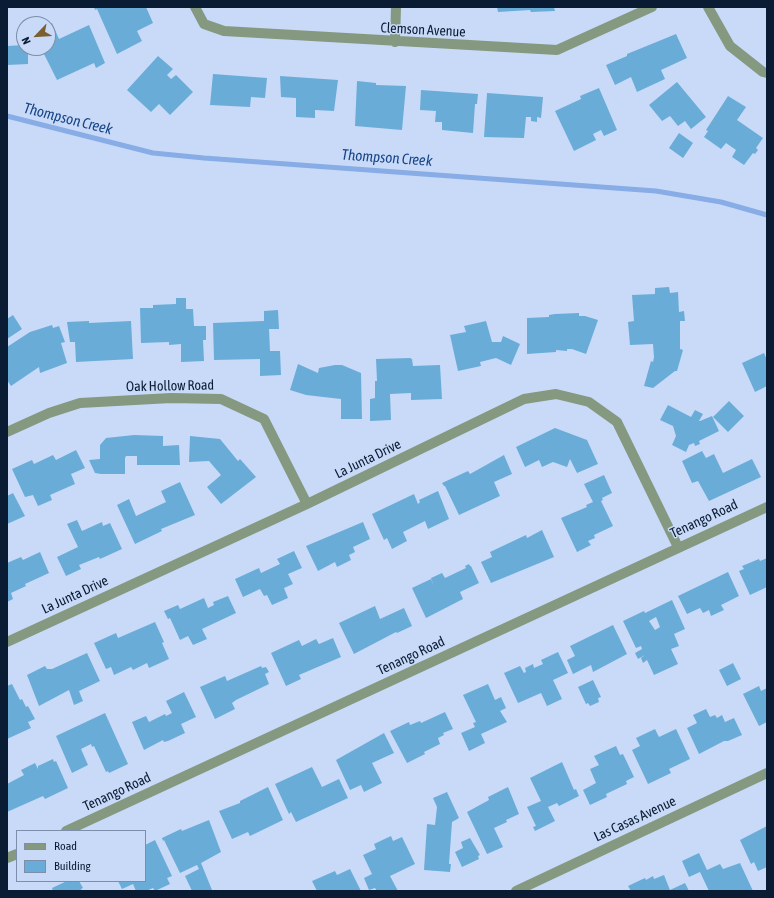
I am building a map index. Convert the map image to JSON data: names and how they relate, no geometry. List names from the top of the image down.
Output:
{
  "streets": {
    "street": [
      "Clemson Avenue",
      "Oak Hollow Road",
      "La Junta Drive",
      "Tenango Road",
      "Las Casas Avenue"
    ]
  },
  "crossings": [
    ["Oak Hollow Road", "La Junta Drive"],
    ["La Junta Drive", "Tenango Road"]
  ],
  "water": ["Thompson Creek"],
  "legend": ["Road", "Building"],
  "north": "bottom left"
}
